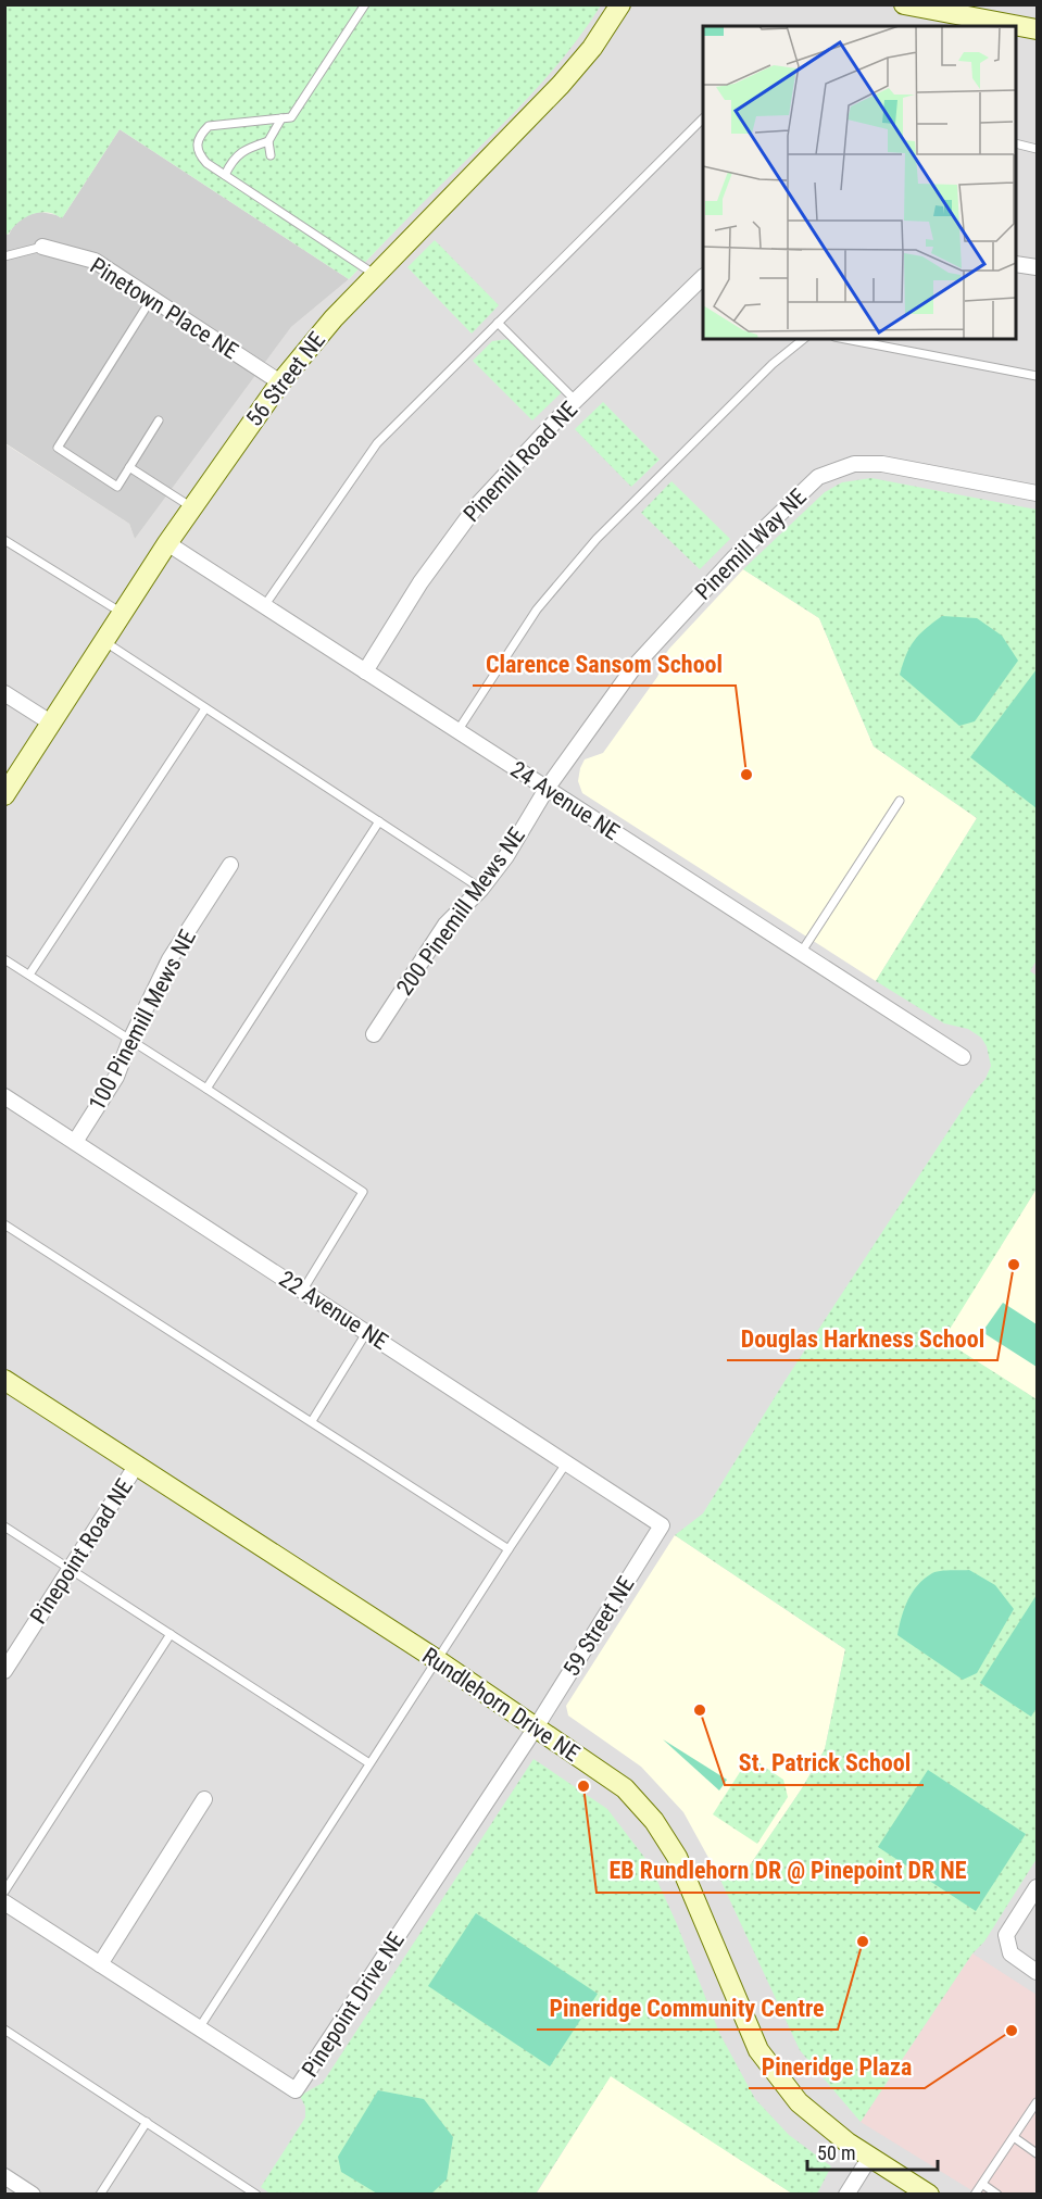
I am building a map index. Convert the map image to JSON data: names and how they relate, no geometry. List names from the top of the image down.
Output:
{
  "streets": {
    "street": [
      "Pinetown Place NE",
      "56 Street NE",
      "Pinemill Road NE",
      "Pinemill Way NE",
      "24 Avenue NE",
      "200 Pinemill Mews NE",
      "100 Pinemill Mews NE",
      "22 Avenue NE",
      "Pinepoint Road NE",
      "59 Street NE",
      "Rundlehorn Drive NE",
      "Pinepoint Drive NE"
    ]
  },
  "crossings": [
    ["Pinetown Place NE", "56 Street NE"],
    ["56 Street NE", "24 Avenue NE"],
    ["Pinemill Road NE", "24 Avenue NE"],
    ["Pinemill Way NE", "24 Avenue NE"],
    ["Pinemill Way NE", "200 Pinemill Mews NE"],
    ["24 Avenue NE", "200 Pinemill Mews NE"],
    ["100 Pinemill Mews NE", "22 Avenue NE"],
    ["22 Avenue NE", "59 Street NE"],
    ["Pinepoint Road NE", "Rundlehorn Drive NE"],
    ["59 Street NE", "Rundlehorn Drive NE"],
    ["59 Street NE", "Pinepoint Drive NE"],
    ["Rundlehorn Drive NE", "Pinepoint Drive NE"]
  ],
  "places": [
    "Clarence Sansom School",
    "Douglas Harkness School",
    "St. Patrick School",
    "EB Rundlehorn DR @ Pinepoint DR NE",
    "Pineridge Community Centre",
    "Pineridge Plaza"
  ],
  "scale_bar": "50 m"
}
